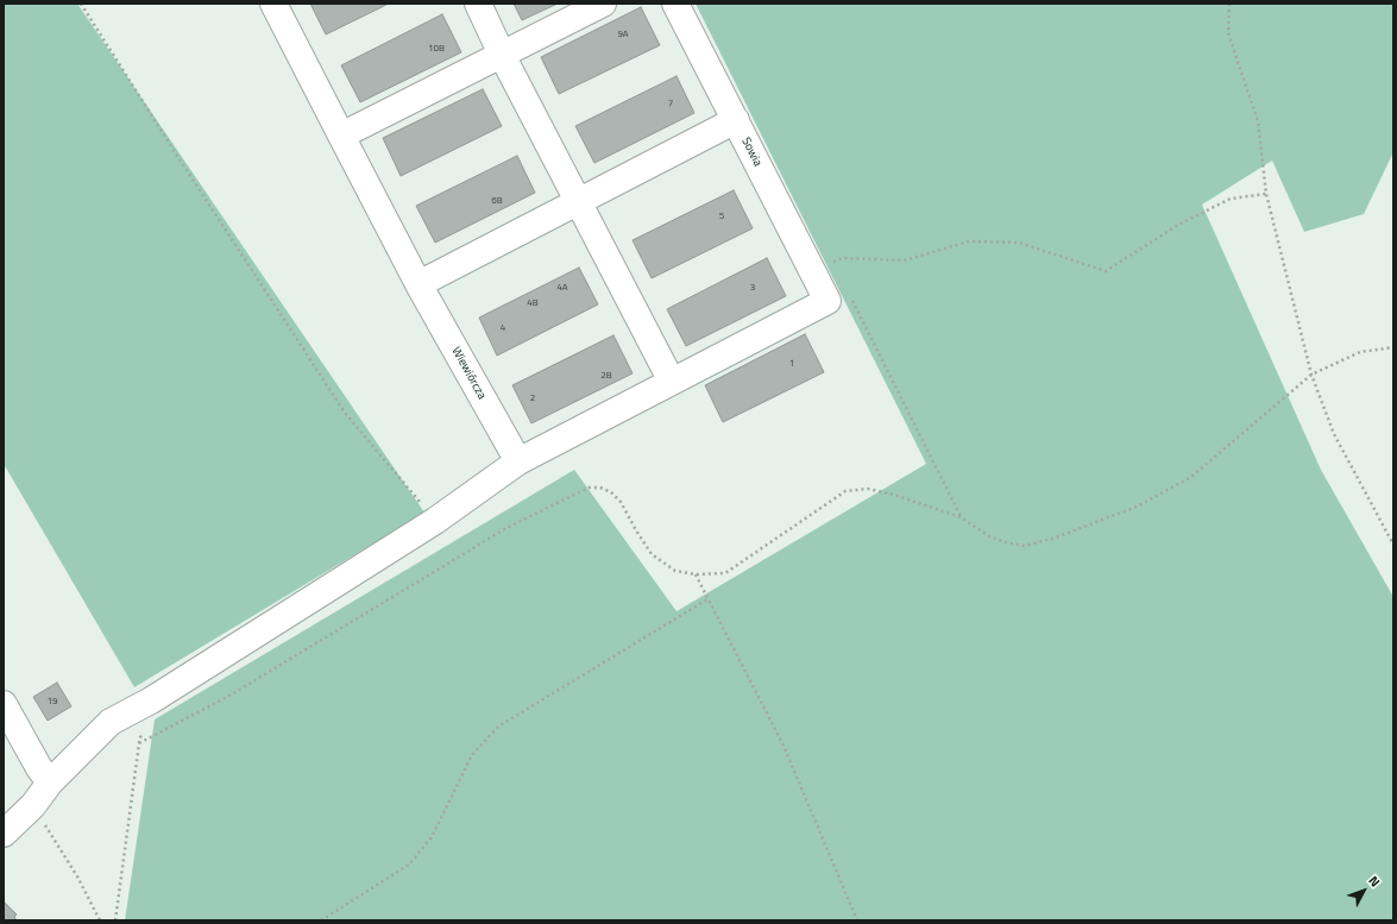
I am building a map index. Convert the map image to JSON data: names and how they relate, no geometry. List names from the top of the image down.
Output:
{
  "streets": {
    "street": ["Sowia", "Wiewiórcza"]
  },
  "house_numbers": [
    "9A",
    "10B",
    "7",
    "6B",
    "5",
    "4A",
    "3",
    "4B",
    "4",
    "1",
    "2B",
    "2",
    "19"
  ],
  "north": "top right"
}
